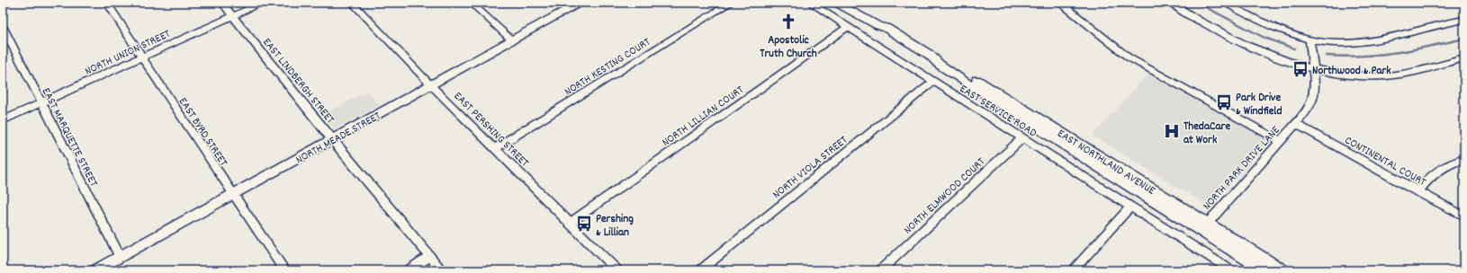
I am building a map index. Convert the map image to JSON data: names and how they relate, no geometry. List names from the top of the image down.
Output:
{
  "streets": {
    "main road": ["NORTH MEADE STREET", "EAST NORTHLAND AVENUE"],
    "street": [
      "NORTH UNION STREET",
      "NORTH KESTING COURT",
      "EAST LINDBERGH STREET",
      "EAST SERVICE ROAD",
      "NORTH LILLIAN COURT",
      "EAST PERSHING STREET",
      "EAST BYRD STREET",
      "EAST MARQUETTE STREET",
      "CONTINENTAL COURT",
      "NORTH VIOLA STREET",
      "NORTH PARK DRIVE LANE",
      "NORTH ELMWOOD COURT"
    ]
  },
  "crossings": [
    ["NORTH UNION STREET", "EAST LINDBERGH STREET"],
    ["NORTH UNION STREET", "EAST BYRD STREET"],
    ["NORTH UNION STREET", "EAST MARQUETTE STREET"],
    ["NORTH KESTING COURT", "EAST PERSHING STREET"],
    ["EAST LINDBERGH STREET", "NORTH MEADE STREET"],
    ["EAST SERVICE ROAD", "NORTH LILLIAN COURT"],
    ["EAST SERVICE ROAD", "NORTH VIOLA STREET"],
    ["EAST SERVICE ROAD", "NORTH ELMWOOD COURT"],
    ["NORTH LILLIAN COURT", "EAST PERSHING STREET"],
    ["EAST PERSHING STREET", "NORTH MEADE STREET"],
    ["EAST BYRD STREET", "NORTH MEADE STREET"],
    ["EAST MARQUETTE STREET", "NORTH MEADE STREET"],
    ["CONTINENTAL COURT", "NORTH PARK DRIVE LANE"],
    ["EAST NORTHLAND AVENUE", "NORTH PARK DRIVE LANE"]
  ],
  "places": {
    "church": ["Apostolic Truth Church"],
    "bus stop": ["Northwood & Park", "Park Drive & Windfield", "Pershing & Lillian"],
    "hospital": ["ThedaCare at Work"]
  }
}
